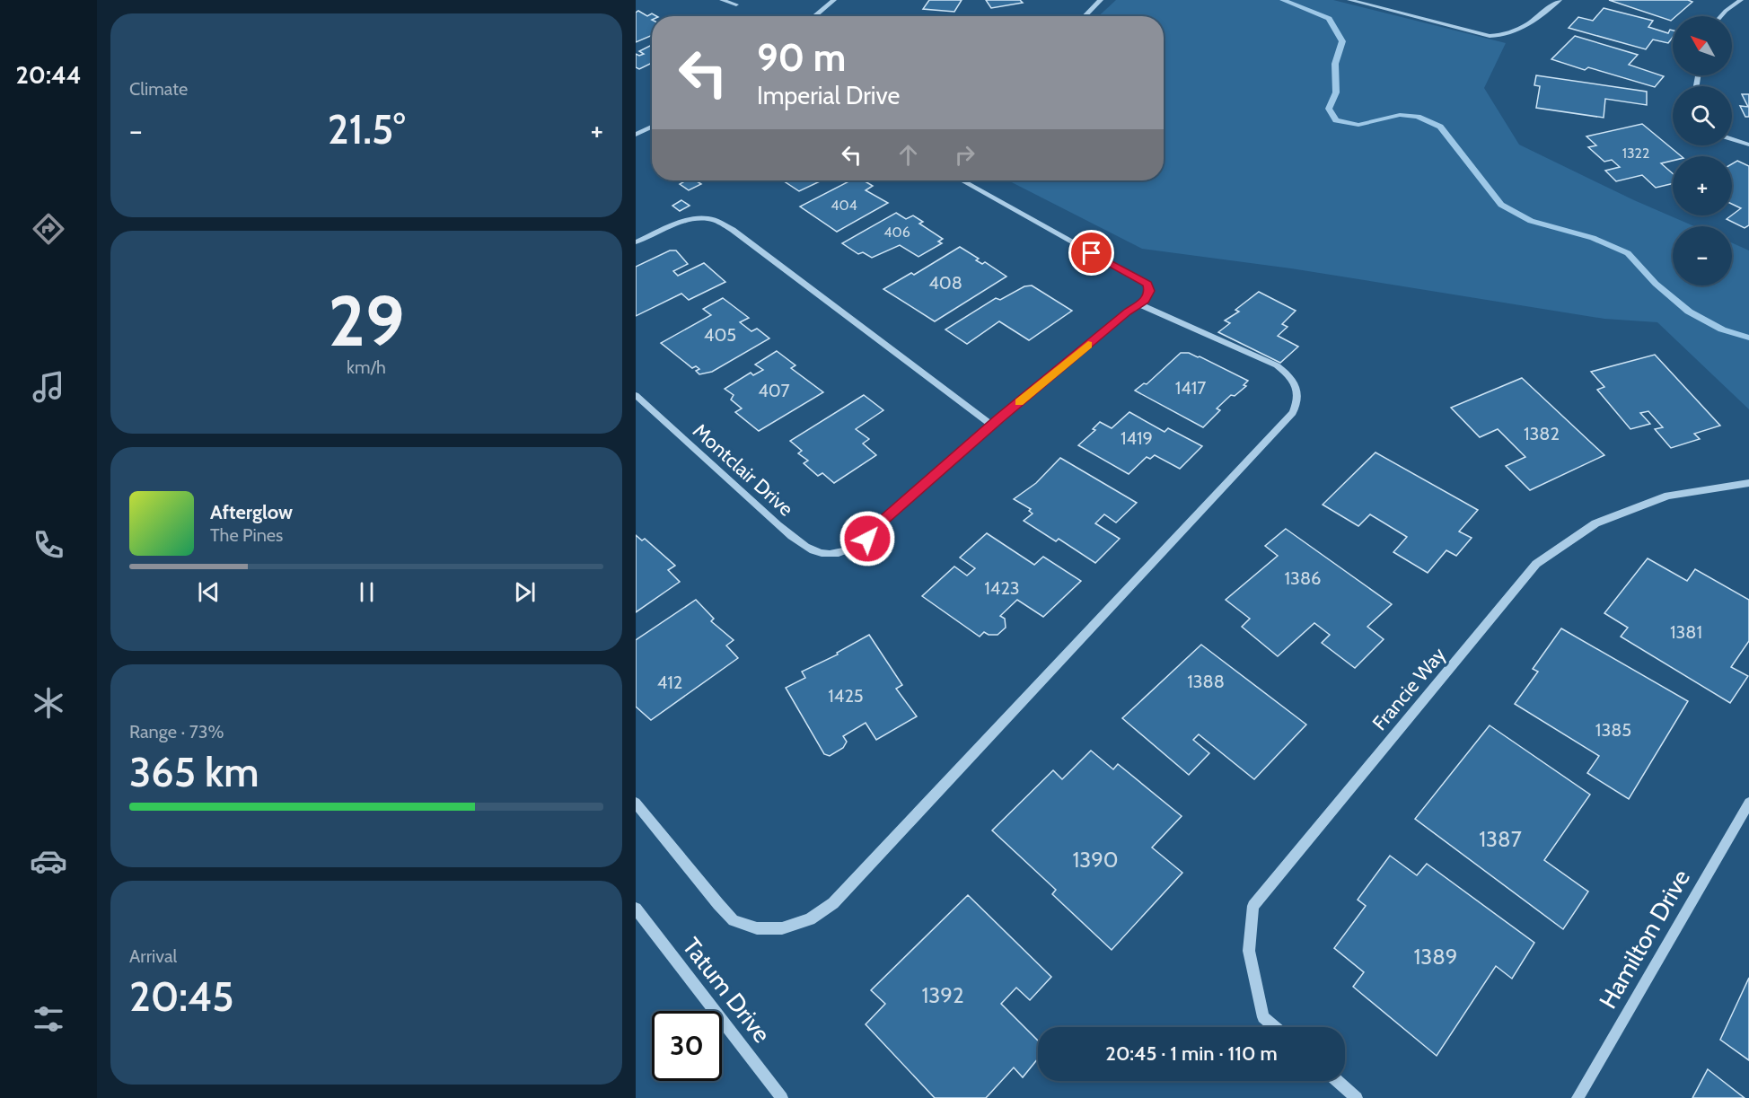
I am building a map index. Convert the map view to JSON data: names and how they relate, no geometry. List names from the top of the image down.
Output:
{
  "streets": {
    "street": [
      "Montclair Drive",
      "Francie Way",
      "Hamilton Drive",
      "Tatum Drive"
    ]
  },
  "house_numbers": [
    "1322",
    "404",
    "406",
    "408",
    "405",
    "1417",
    "407",
    "1382",
    "1419",
    "1386",
    "1423",
    "1381",
    "1388",
    "412",
    "1425",
    "1385",
    "1387",
    "1390",
    "1389",
    "1392"
  ],
  "north": "top left",
  "page": {
    "tabs": "20:44",
    "tile": [
      "Climate",
      ["29", "km/h"],
      ["Range · 73%", "365 km"],
      ["Arrival", "20:45"]
    ],
    "map_buttons": ["+", "−"],
    "turn": ["90 m", "Imperial Drive"],
    "heat": ["−", "21.5°", "+"],
    "song": ["Afterglow", "The Pines"],
    "limit": "30",
    "trip": "20:45 · 1 min · 110 m"
  }
}
